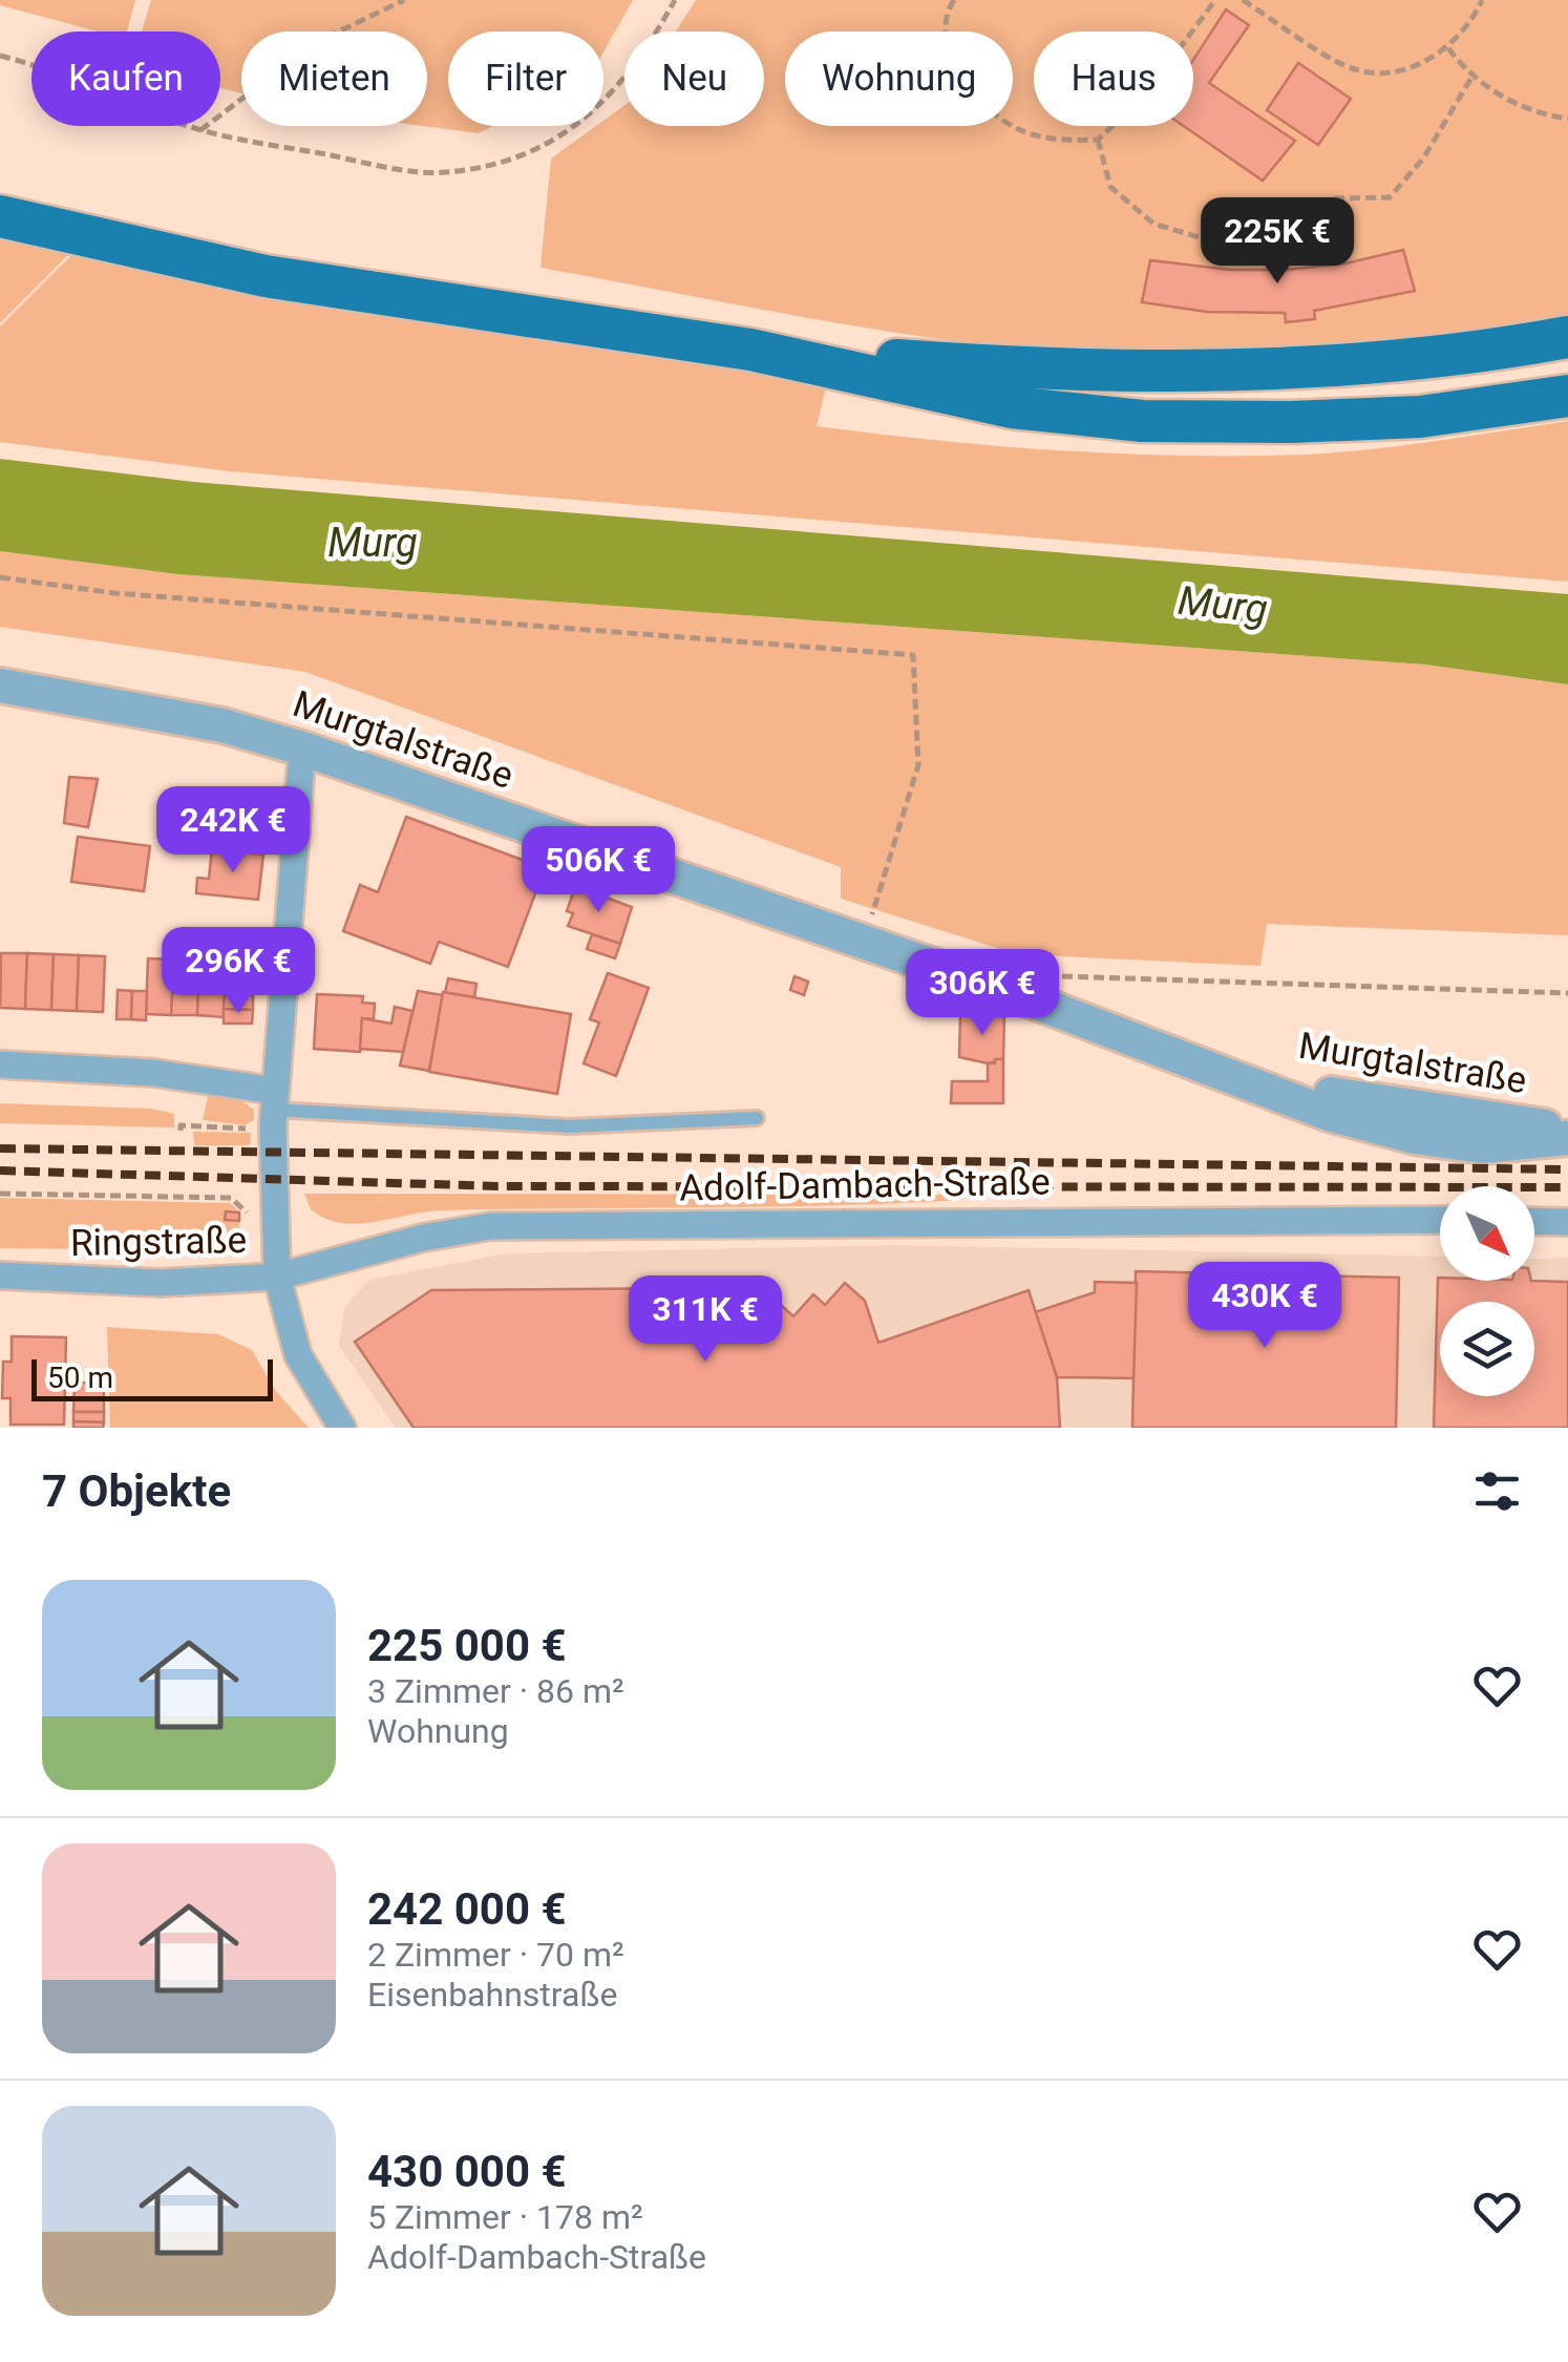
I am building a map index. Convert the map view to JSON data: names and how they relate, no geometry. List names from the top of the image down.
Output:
{
  "streets": {
    "street": ["Murgtalstraße", "Adolf-Dambach-Straße", "Ringstraße"]
  },
  "crossings": [
    ["Adolf-Dambach-Straße", "Ringstraße"]
  ],
  "water": ["Murg"],
  "scale_bar": "50 m",
  "north": "bottom right",
  "page": {
    "chip": [
      "Kaufen",
      "Mieten",
      "Filter",
      "Neu",
      "Wohnung",
      "Haus"
    ],
    "price": [
      "225K €",
      "242K €",
      "506K €",
      "296K €",
      "306K €",
      "430K €",
      "311K €"
    ],
    "scale": "50 m",
    "heading": "7 Objekte",
    "list": [
      {
        "name": "225 000 €",
        "note": "3 Zimmer · 86 m² · Wohnung"
      },
      {
        "name": "242 000 €",
        "note": "2 Zimmer · 70 m² · Eisenbahnstraße"
      },
      {
        "name": "430 000 €",
        "note": "5 Zimmer · 178 m² · Adolf-Dambach-Straße"
      }
    ]
  }
}
